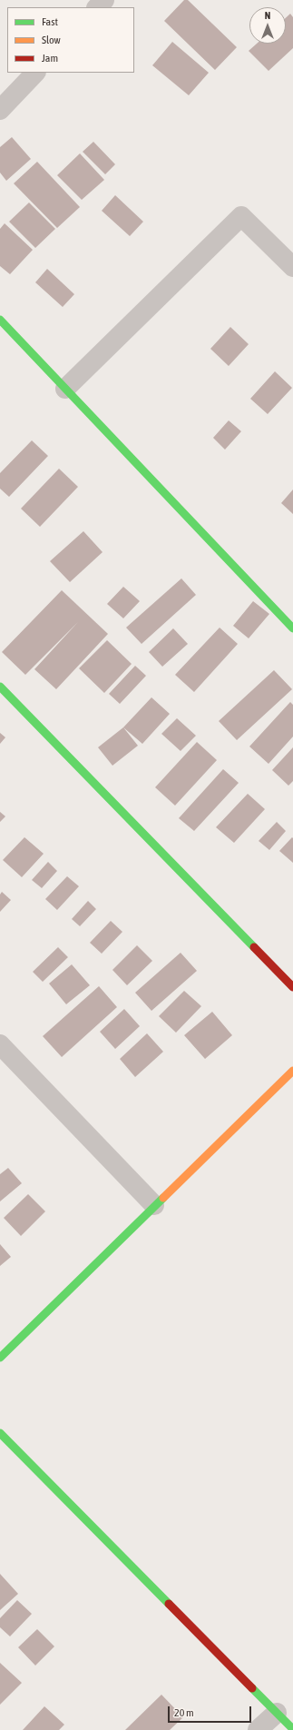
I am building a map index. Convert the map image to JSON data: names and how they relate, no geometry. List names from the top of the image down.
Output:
{
  "legend": ["Fast", "Slow", "Jam"],
  "scale_bar": "20 m",
  "north": "top"
}
